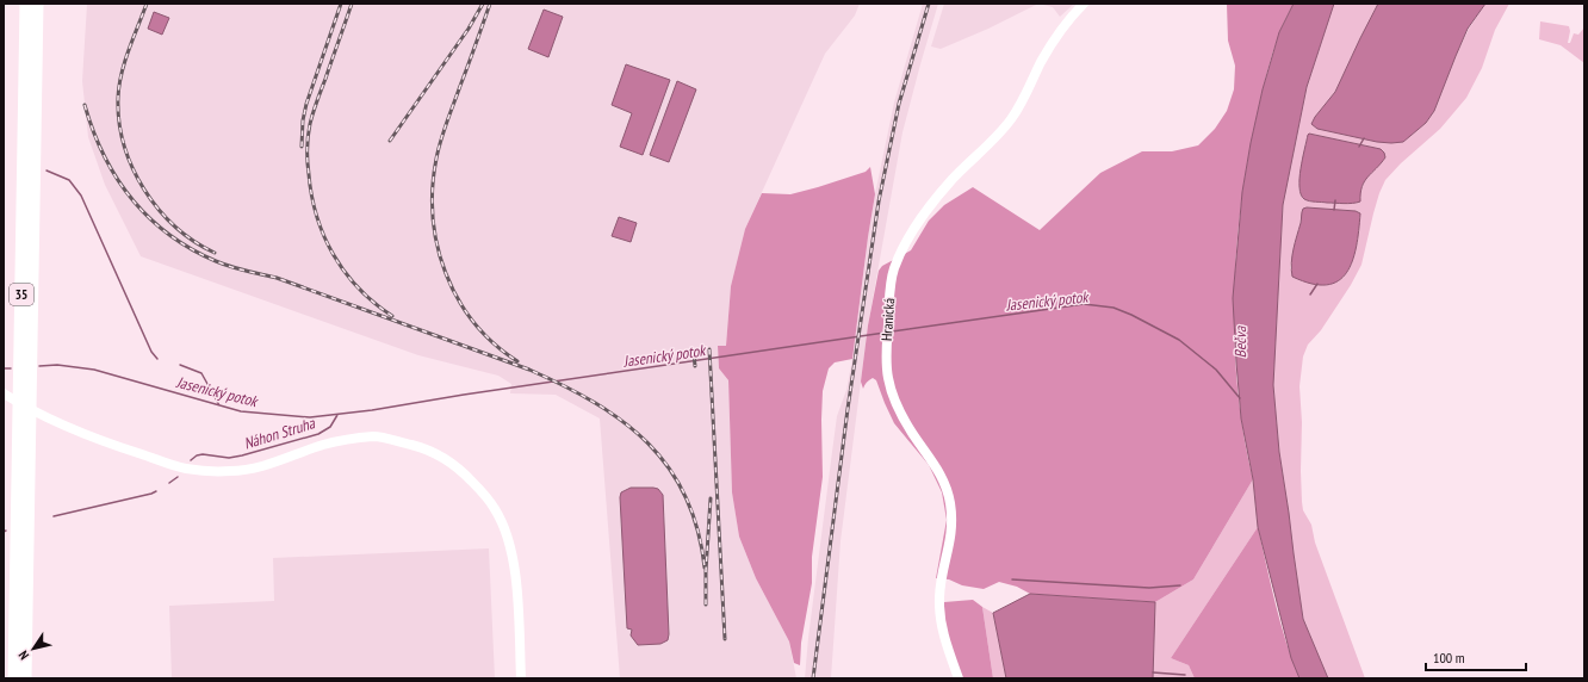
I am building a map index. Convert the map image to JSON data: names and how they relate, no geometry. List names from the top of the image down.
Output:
{
  "streets": {
    "highway": ["35"],
    "street": ["Hranická"]
  },
  "water": ["Jasenický potok", "Bečva", "Náhon Struha"],
  "scale_bar": "100 m",
  "north": "bottom left"
}
